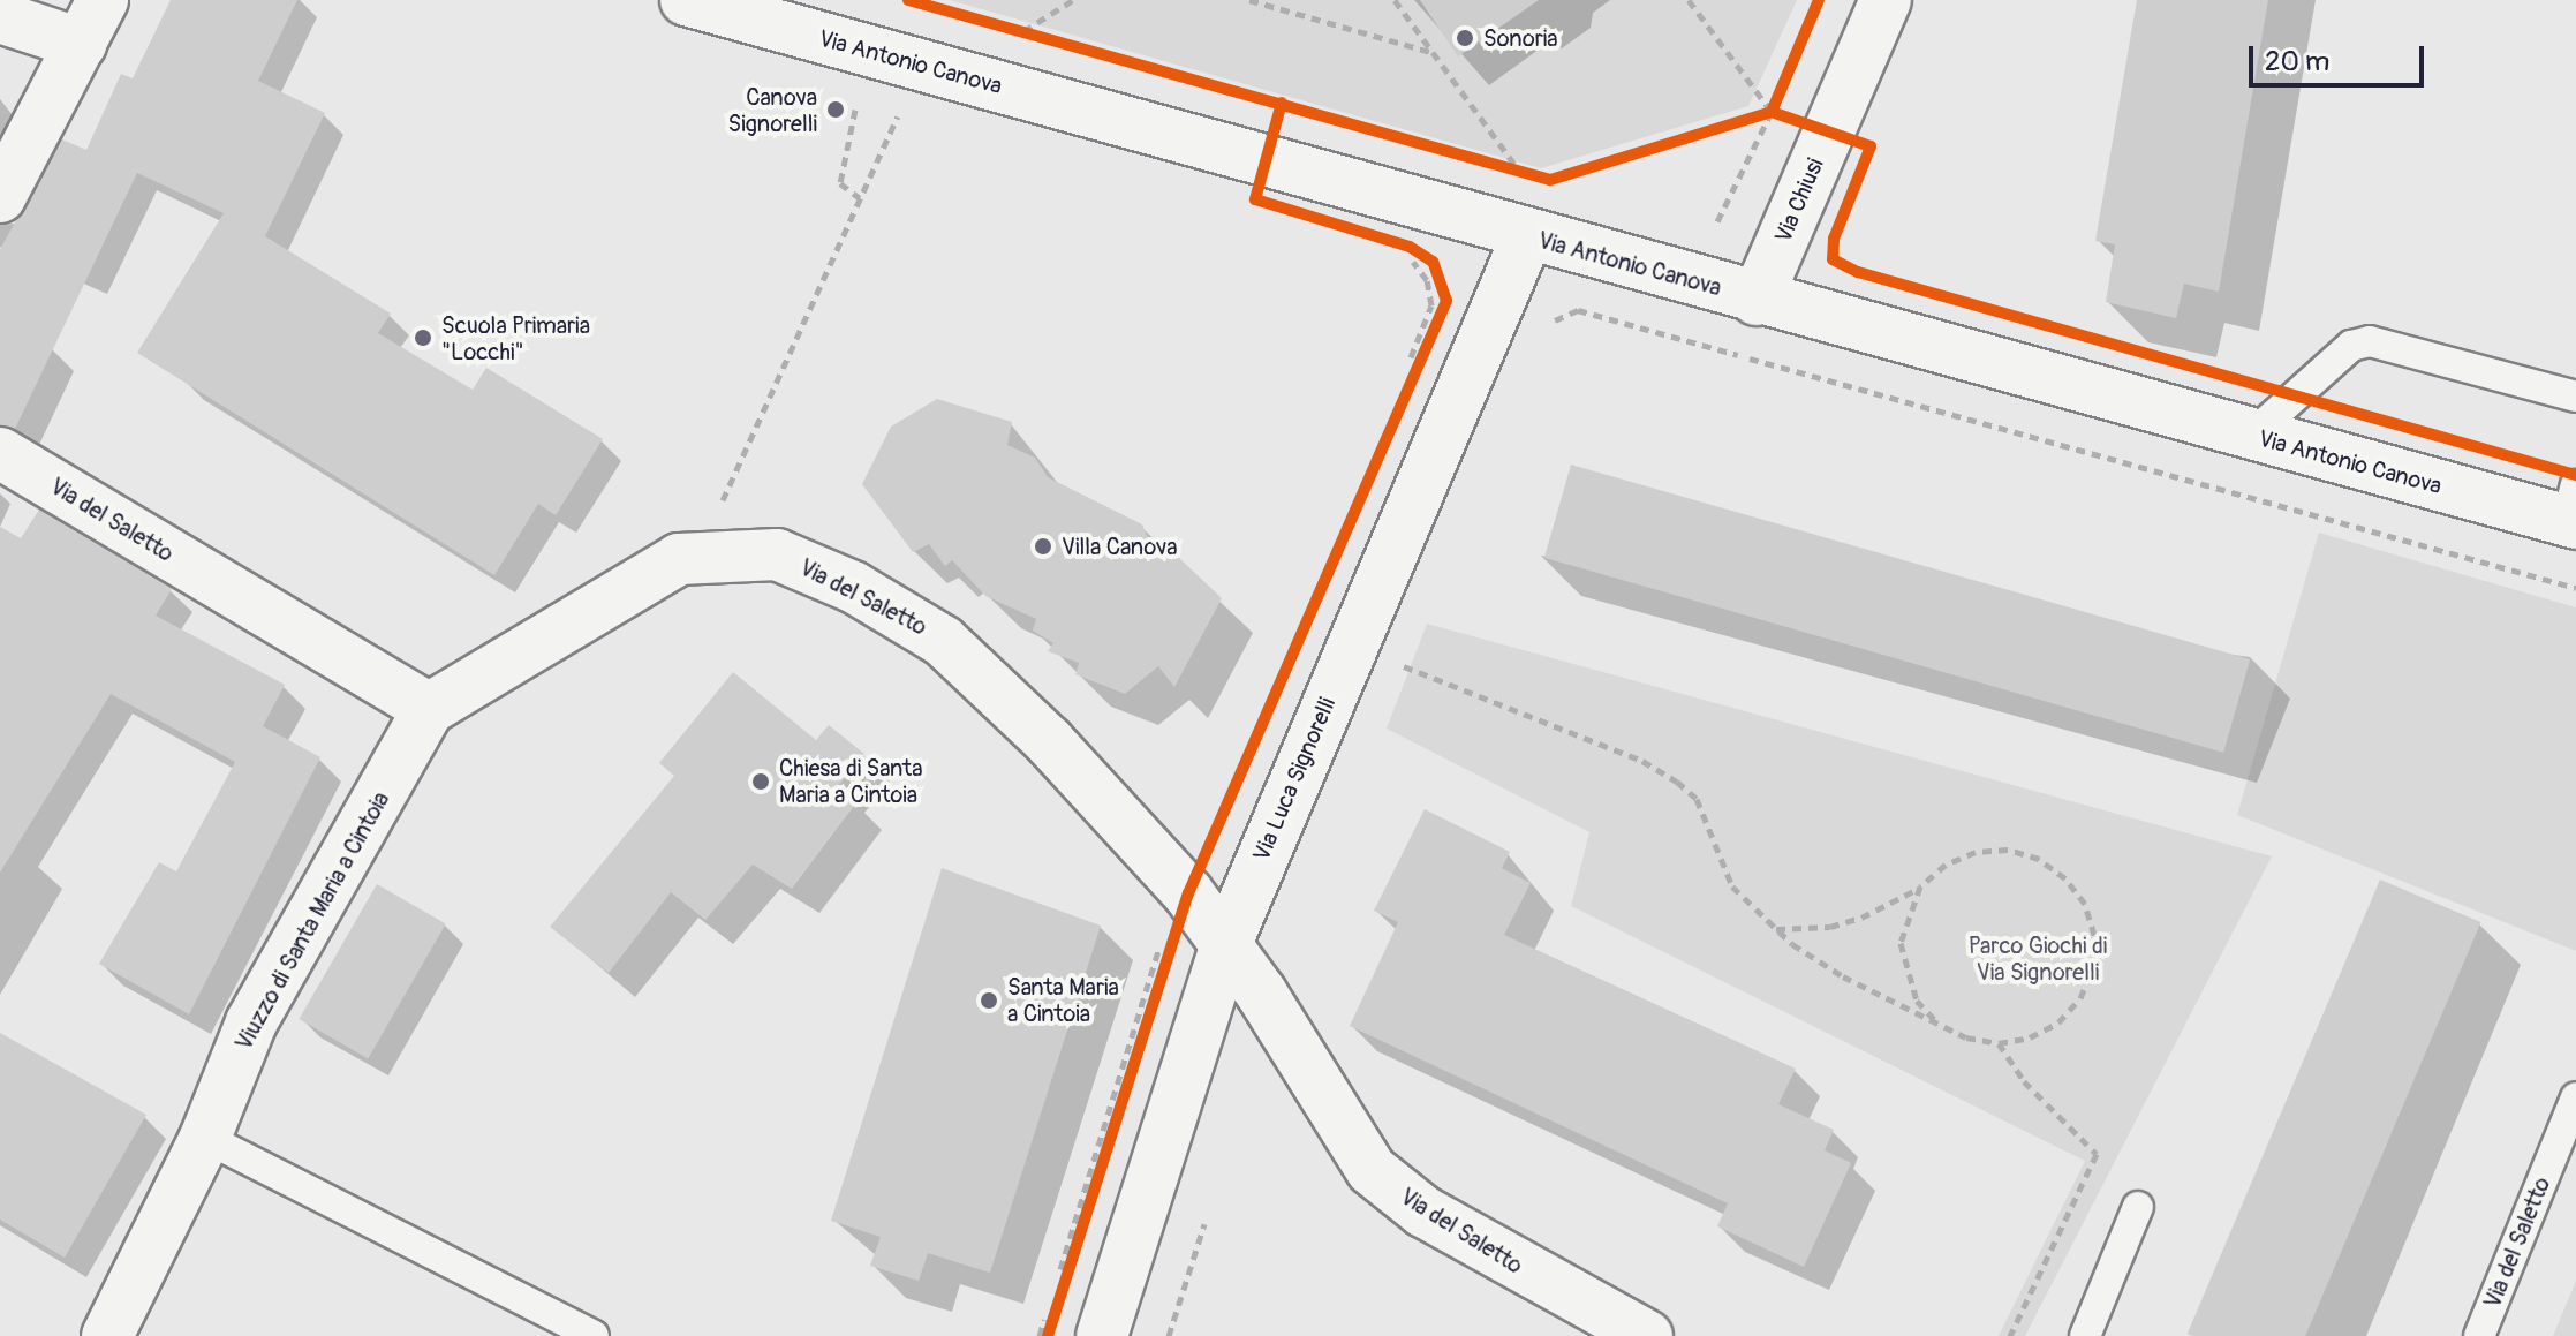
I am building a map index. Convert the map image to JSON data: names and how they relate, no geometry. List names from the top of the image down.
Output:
{
  "streets": {
    "street": [
      "Via Antonio Canova",
      "Via Chiusi",
      "Via del Saletto",
      "Via Luca Signorelli",
      "Viuzzo di Santa Maria a Cintoia"
    ]
  },
  "crossings": [
    ["Via Antonio Canova", "Via Chiusi"],
    ["Via Antonio Canova", "Via Luca Signorelli"],
    ["Via del Saletto", "Via Luca Signorelli"],
    ["Via del Saletto", "Viuzzo di Santa Maria a Cintoia"]
  ],
  "parks": ["Parco Giochi di Via Signorelli"],
  "places": [
    "Sonoria",
    "Canova Signorelli",
    "Scuola Primaria \"Locchi\"",
    "Villa Canova",
    "Chiesa di Santa Maria a Cintoia",
    "Santa Maria a Cintoia"
  ],
  "scale_bar": "20 m"
}
